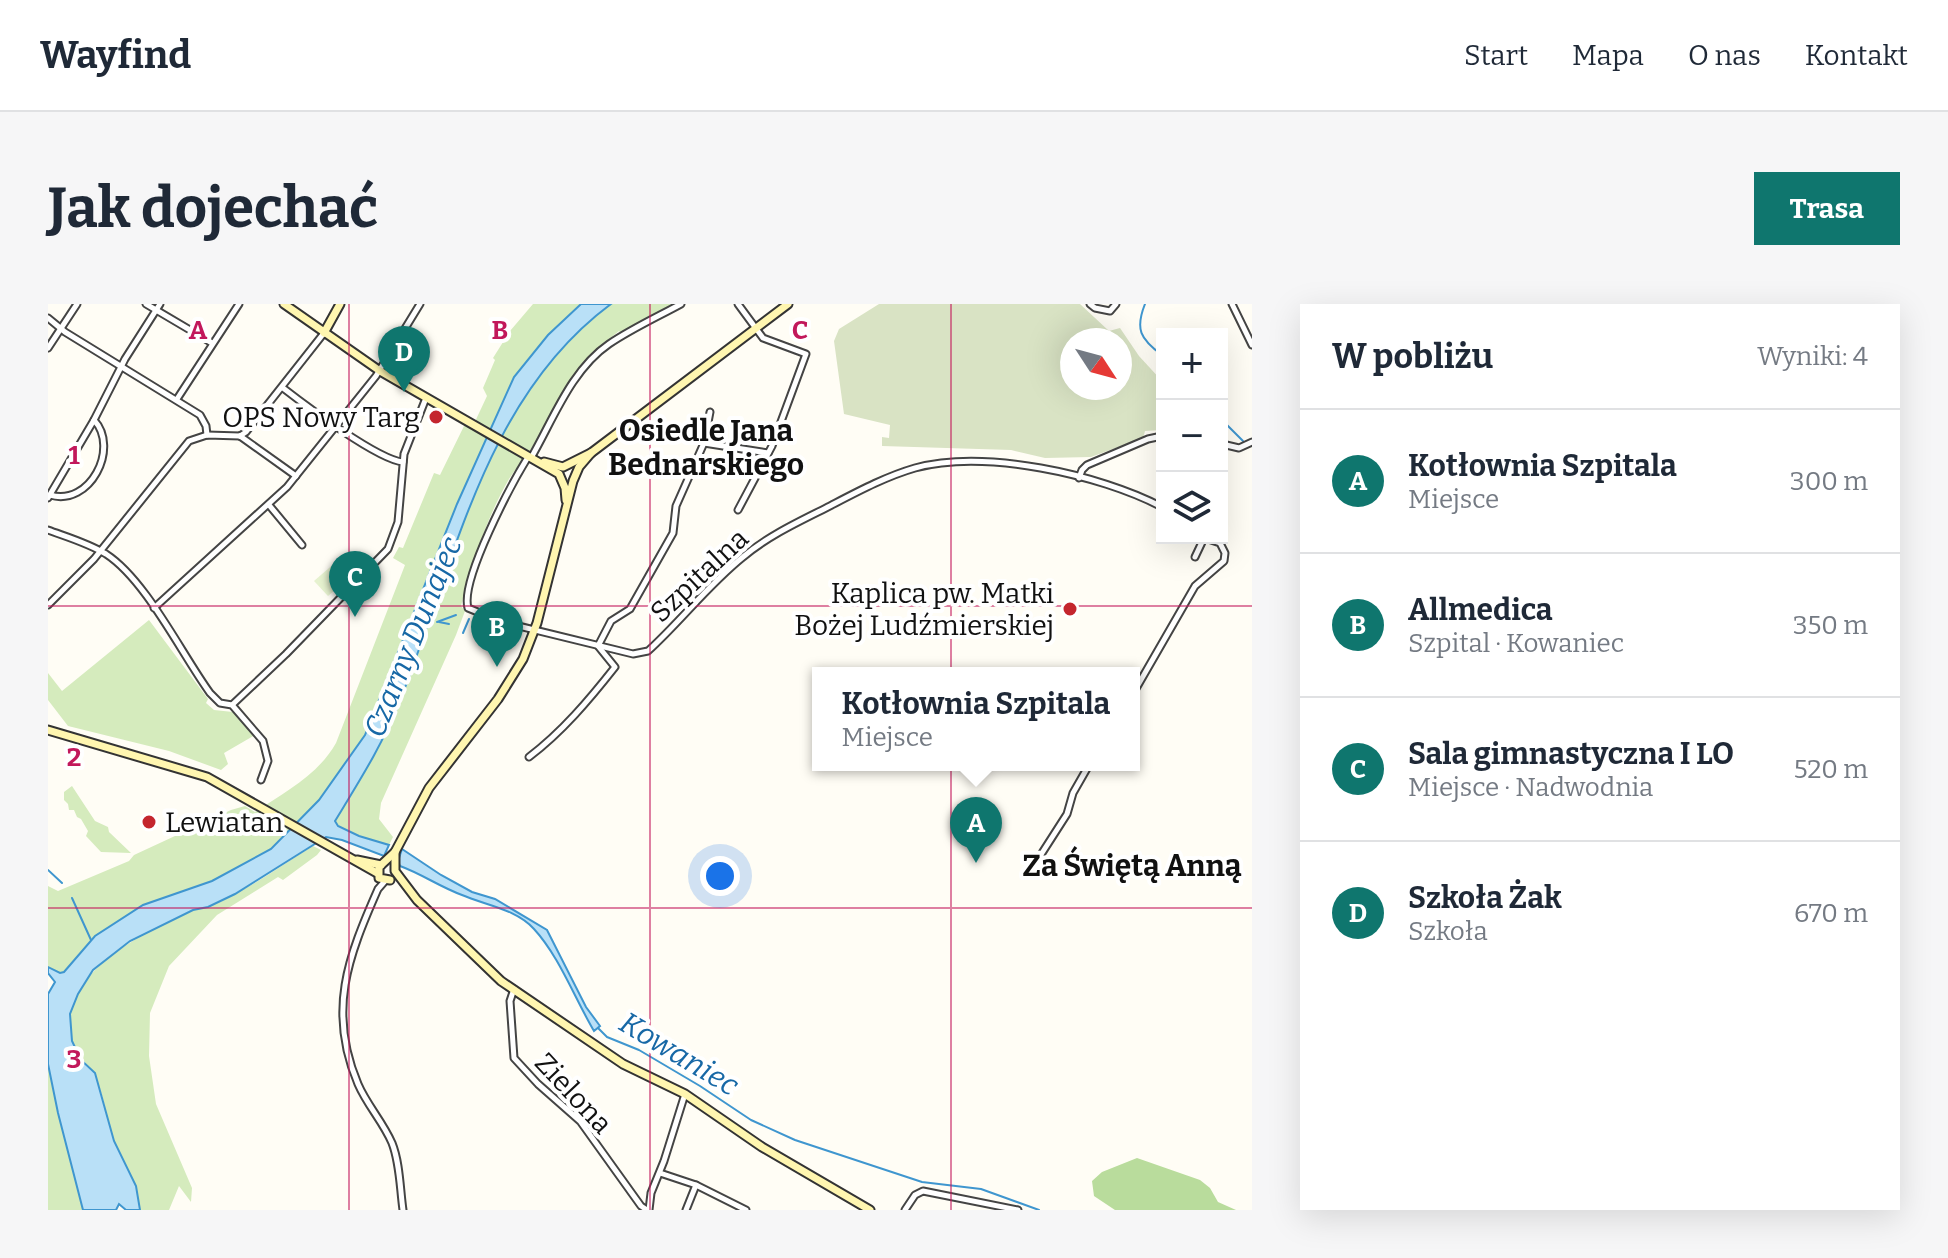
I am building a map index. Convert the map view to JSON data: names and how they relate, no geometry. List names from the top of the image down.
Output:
{
  "streets": {
    "street": ["Szpitalna", "Zielona"]
  },
  "districts": ["Osiedle Jana Bednarskiego", "Za Świętą Anną"],
  "water": ["Czarny Dunajec", "Kowaniec"],
  "places": ["OPS Nowy Targ", "Kaplica pw. Matki Bożej Ludźmierskiej", "Lewiatan"],
  "north": "bottom right",
  "page": {
    "header": "Wayfind",
    "nav": [
      "Start",
      "Mapa",
      "O nas",
      "Kontakt"
    ],
    "buttons": "Trasa",
    "title": "Jak dojechać",
    "heading": ["W pobliżu", "Wyniki: 4"],
    "pins": [
      "D",
      "C",
      "B",
      "A"
    ],
    "map_buttons": ["+", "−"],
    "list": [
      {
        "mark": "A",
        "name": "Kotłownia Szpitala",
        "note": "Miejsce",
        "value": "300 m"
      },
      {
        "mark": "B",
        "name": "Allmedica",
        "note": "Szpital · Kowaniec",
        "value": "350 m"
      },
      {
        "mark": "C",
        "name": "Sala gimnastyczna I LO",
        "note": "Miejsce · Nadwodnia",
        "value": "520 m"
      },
      {
        "mark": "D",
        "name": "Szkoła Żak",
        "note": "Szkoła",
        "value": "670 m"
      }
    ],
    "popup": ["Kotłownia Szpitala", "Miejsce"]
  },
  "grid": {
    "columns": ["A", "B", "C"],
    "rows": ["1", "2", "3"]
  }
}
